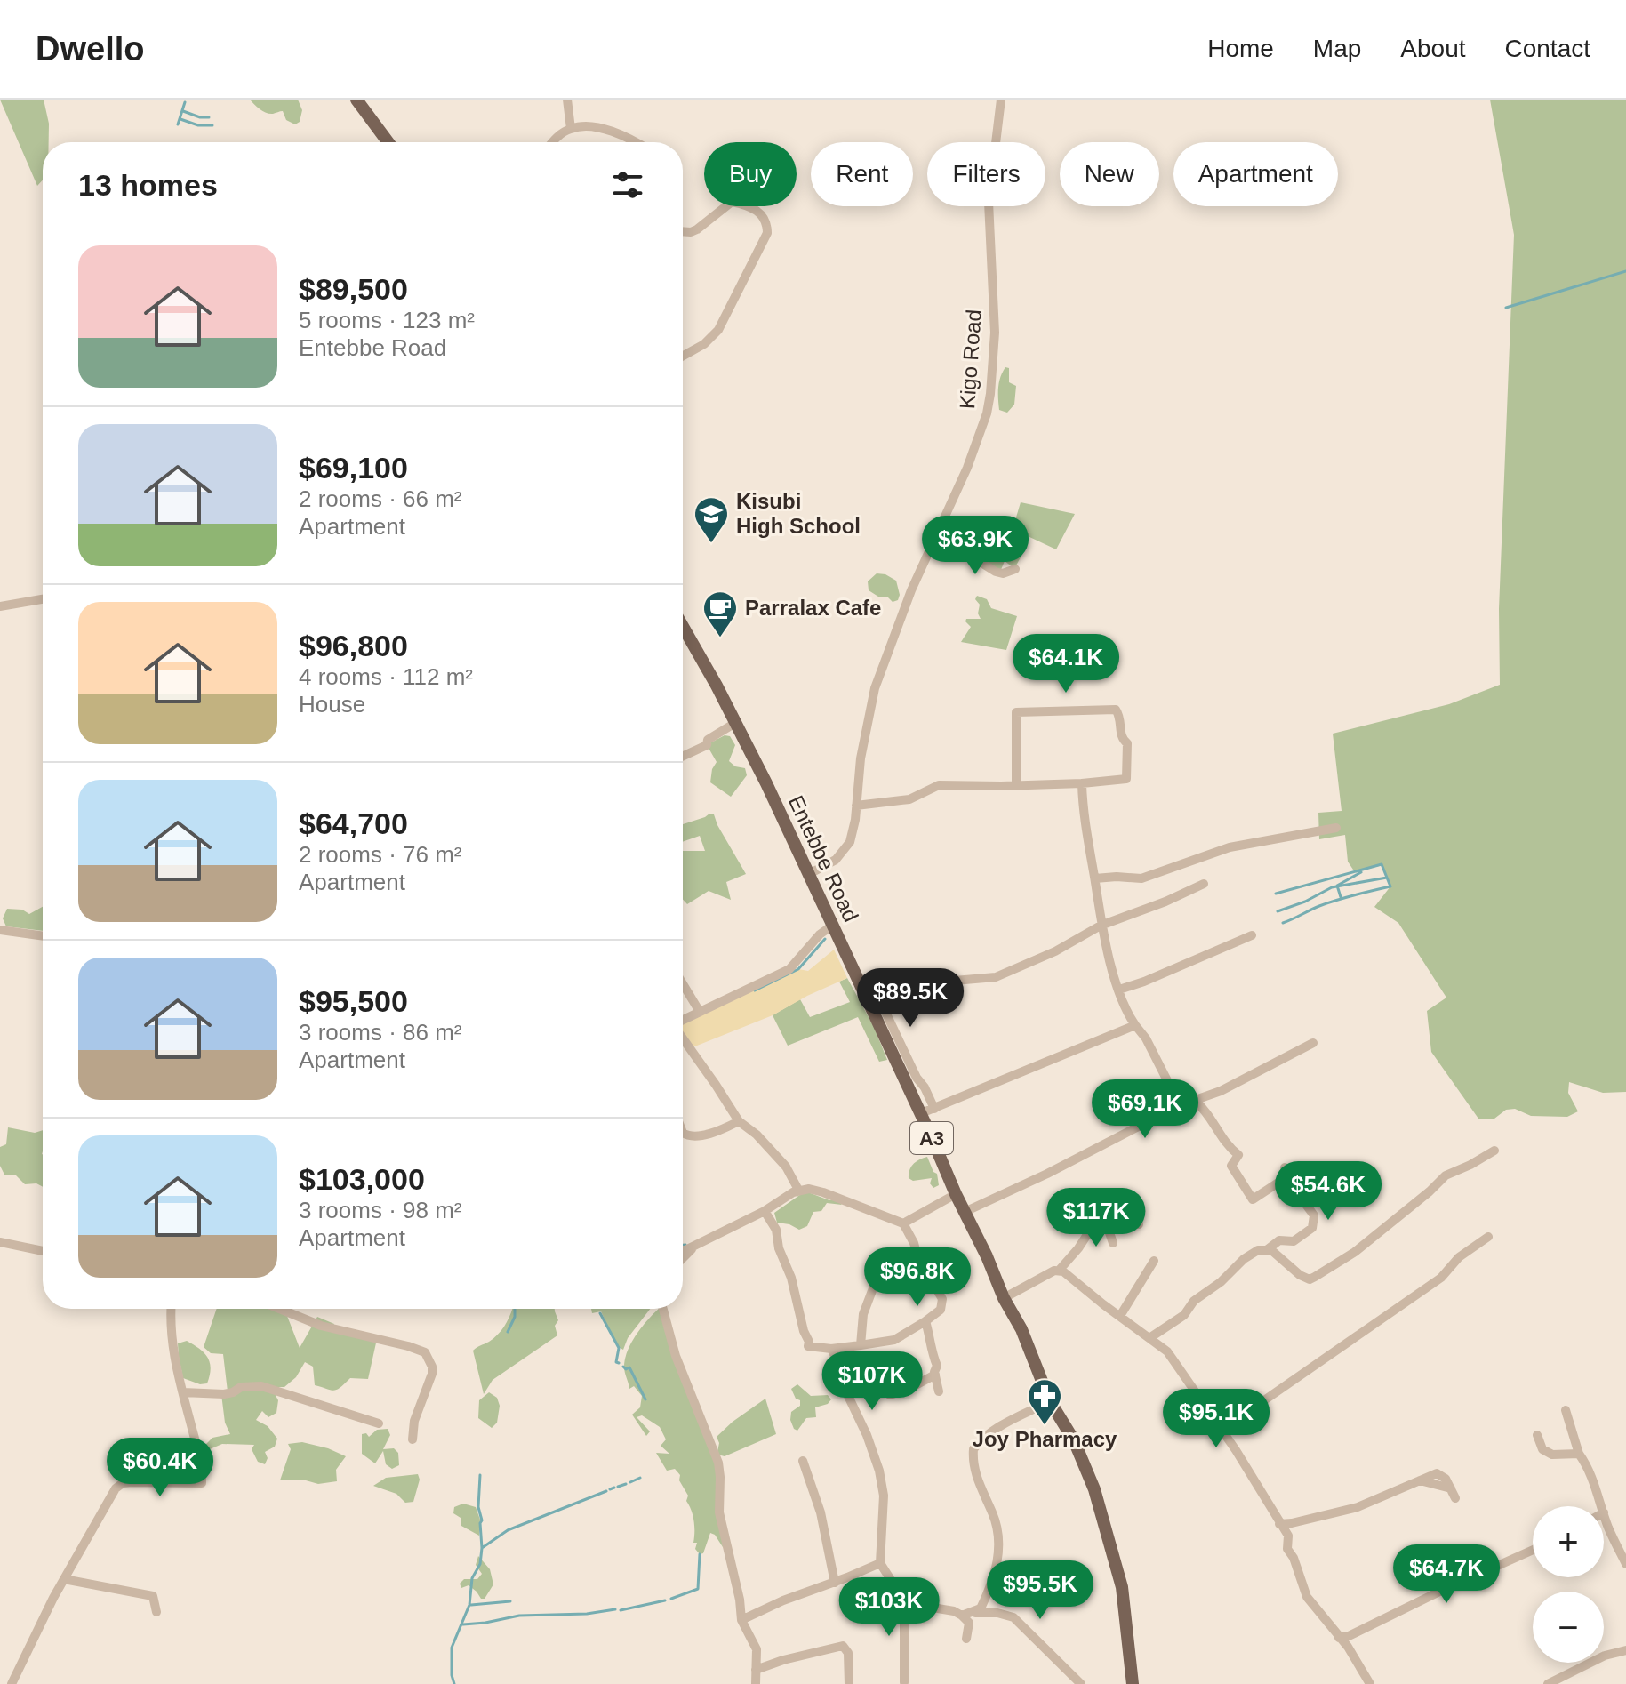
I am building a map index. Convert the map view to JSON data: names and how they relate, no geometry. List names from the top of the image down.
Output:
{
  "streets": {
    "main road": ["Entebbe Road", "A3"],
    "street": ["Kigo Road"]
  },
  "crossings": [
    ["Kigo Road", "Entebbe Road"]
  ],
  "places": {
    "school or university": ["Kisubi High School"],
    "cafe": ["Parralax Cafe"],
    "pharmacy": ["Joy Pharmacy"]
  },
  "page": {
    "header": "Dwello",
    "nav": [
      "Home",
      "Map",
      "About",
      "Contact"
    ],
    "chip": [
      "Buy",
      "Rent",
      "Filters",
      "New",
      "Apartment"
    ],
    "heading": "13 homes",
    "list": [
      {
        "name": "$89,500",
        "note": "5 rooms · 123 m² · Entebbe Road"
      },
      {
        "name": "$69,100",
        "note": "2 rooms · 66 m² · Apartment"
      },
      {
        "name": "$96,800",
        "note": "4 rooms · 112 m² · House"
      },
      {
        "name": "$64,700",
        "note": "2 rooms · 76 m² · Apartment"
      },
      {
        "name": "$95,500",
        "note": "3 rooms · 86 m² · Apartment"
      },
      {
        "name": "$103,000",
        "note": "3 rooms · 98 m² · Apartment"
      }
    ],
    "price": [
      "$63.9K",
      "$64.1K",
      "$89.5K",
      "$69.1K",
      "$54.6K",
      "$117K",
      "$96.8K",
      "$107K",
      "$95.1K",
      "$60.4K",
      "$64.7K",
      "$95.5K",
      "$103K"
    ],
    "map_buttons": ["+", "−"]
  }
}
